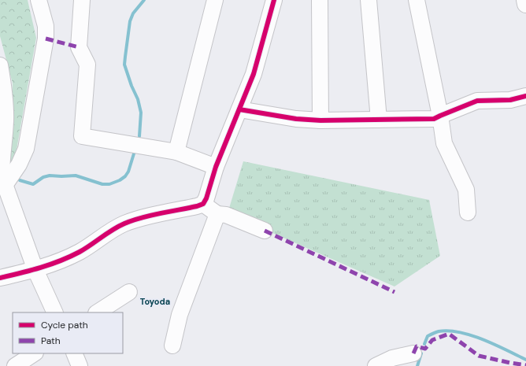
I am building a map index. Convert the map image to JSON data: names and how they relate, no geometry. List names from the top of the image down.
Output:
{
  "districts": ["Toyoda"],
  "legend": ["Cycle path", "Path"]
}
